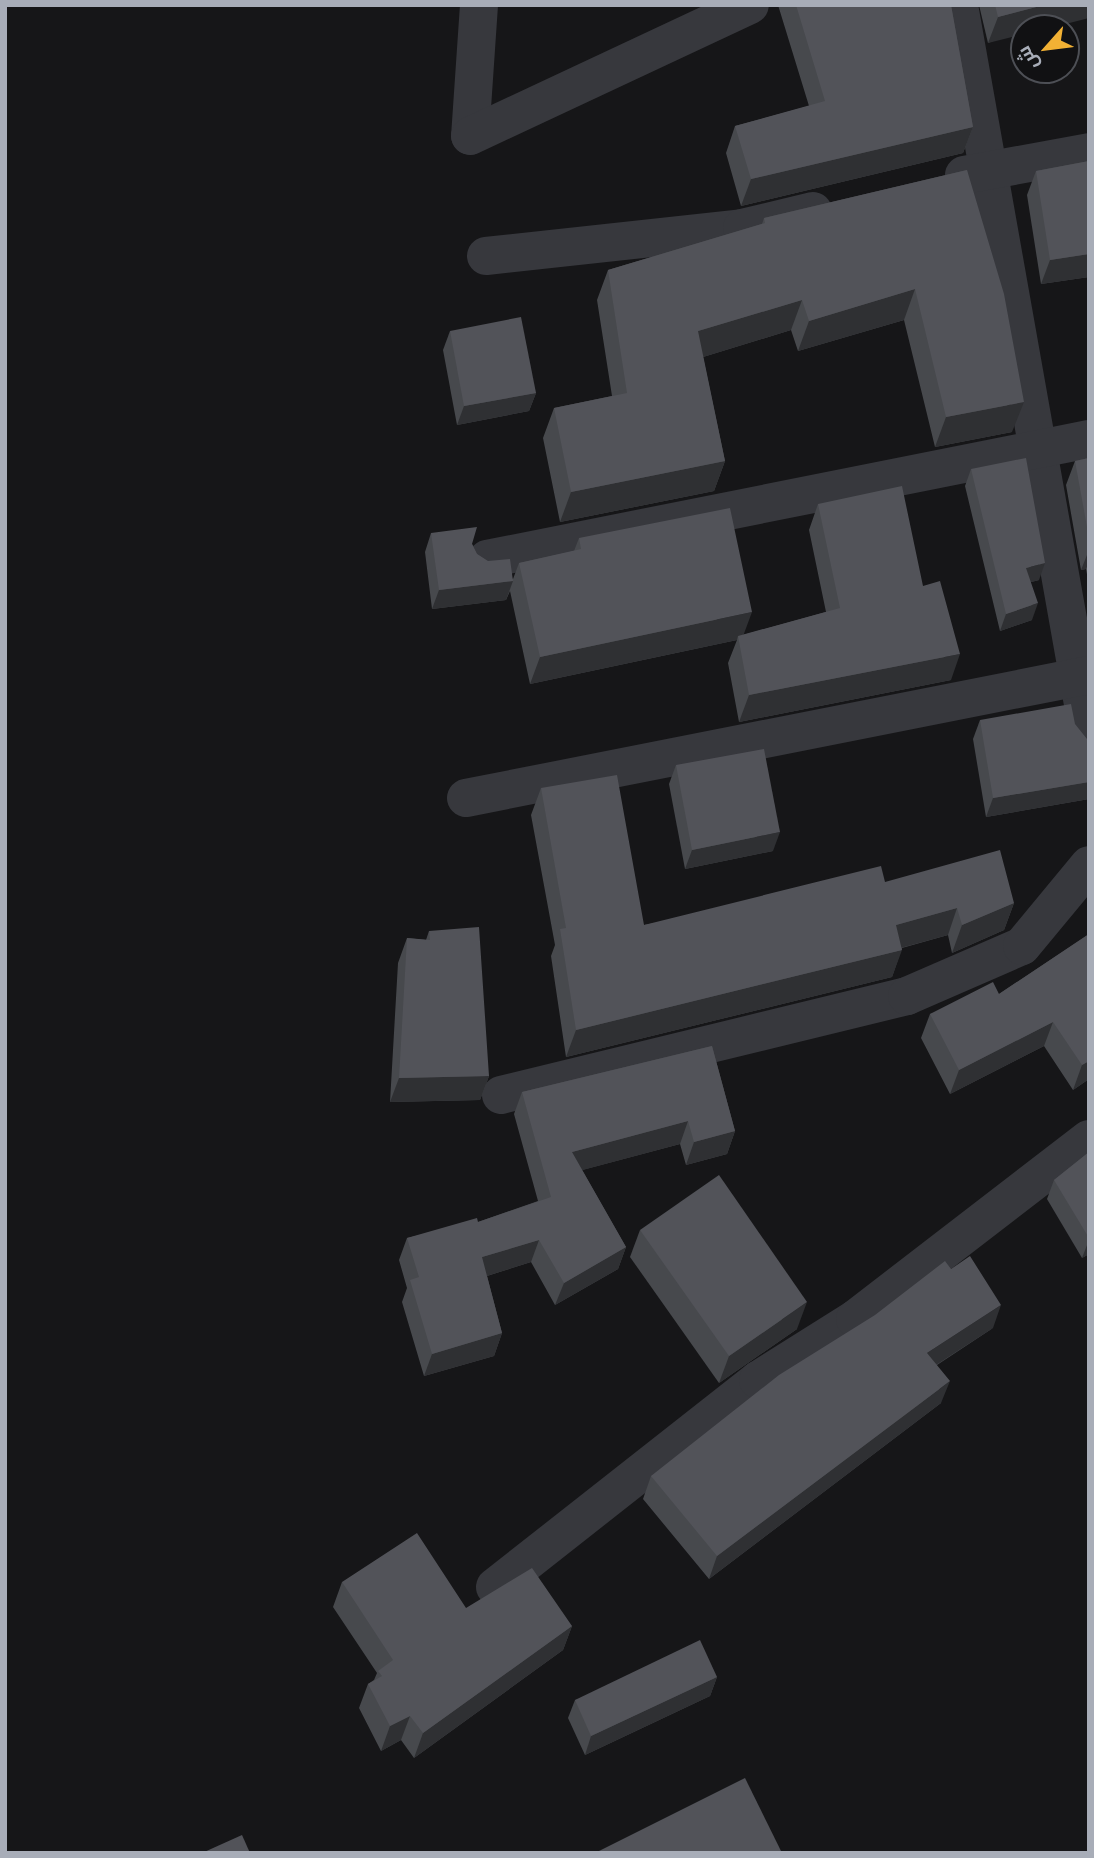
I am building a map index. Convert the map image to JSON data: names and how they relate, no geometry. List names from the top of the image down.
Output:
{
  "north": "bottom left"
}
